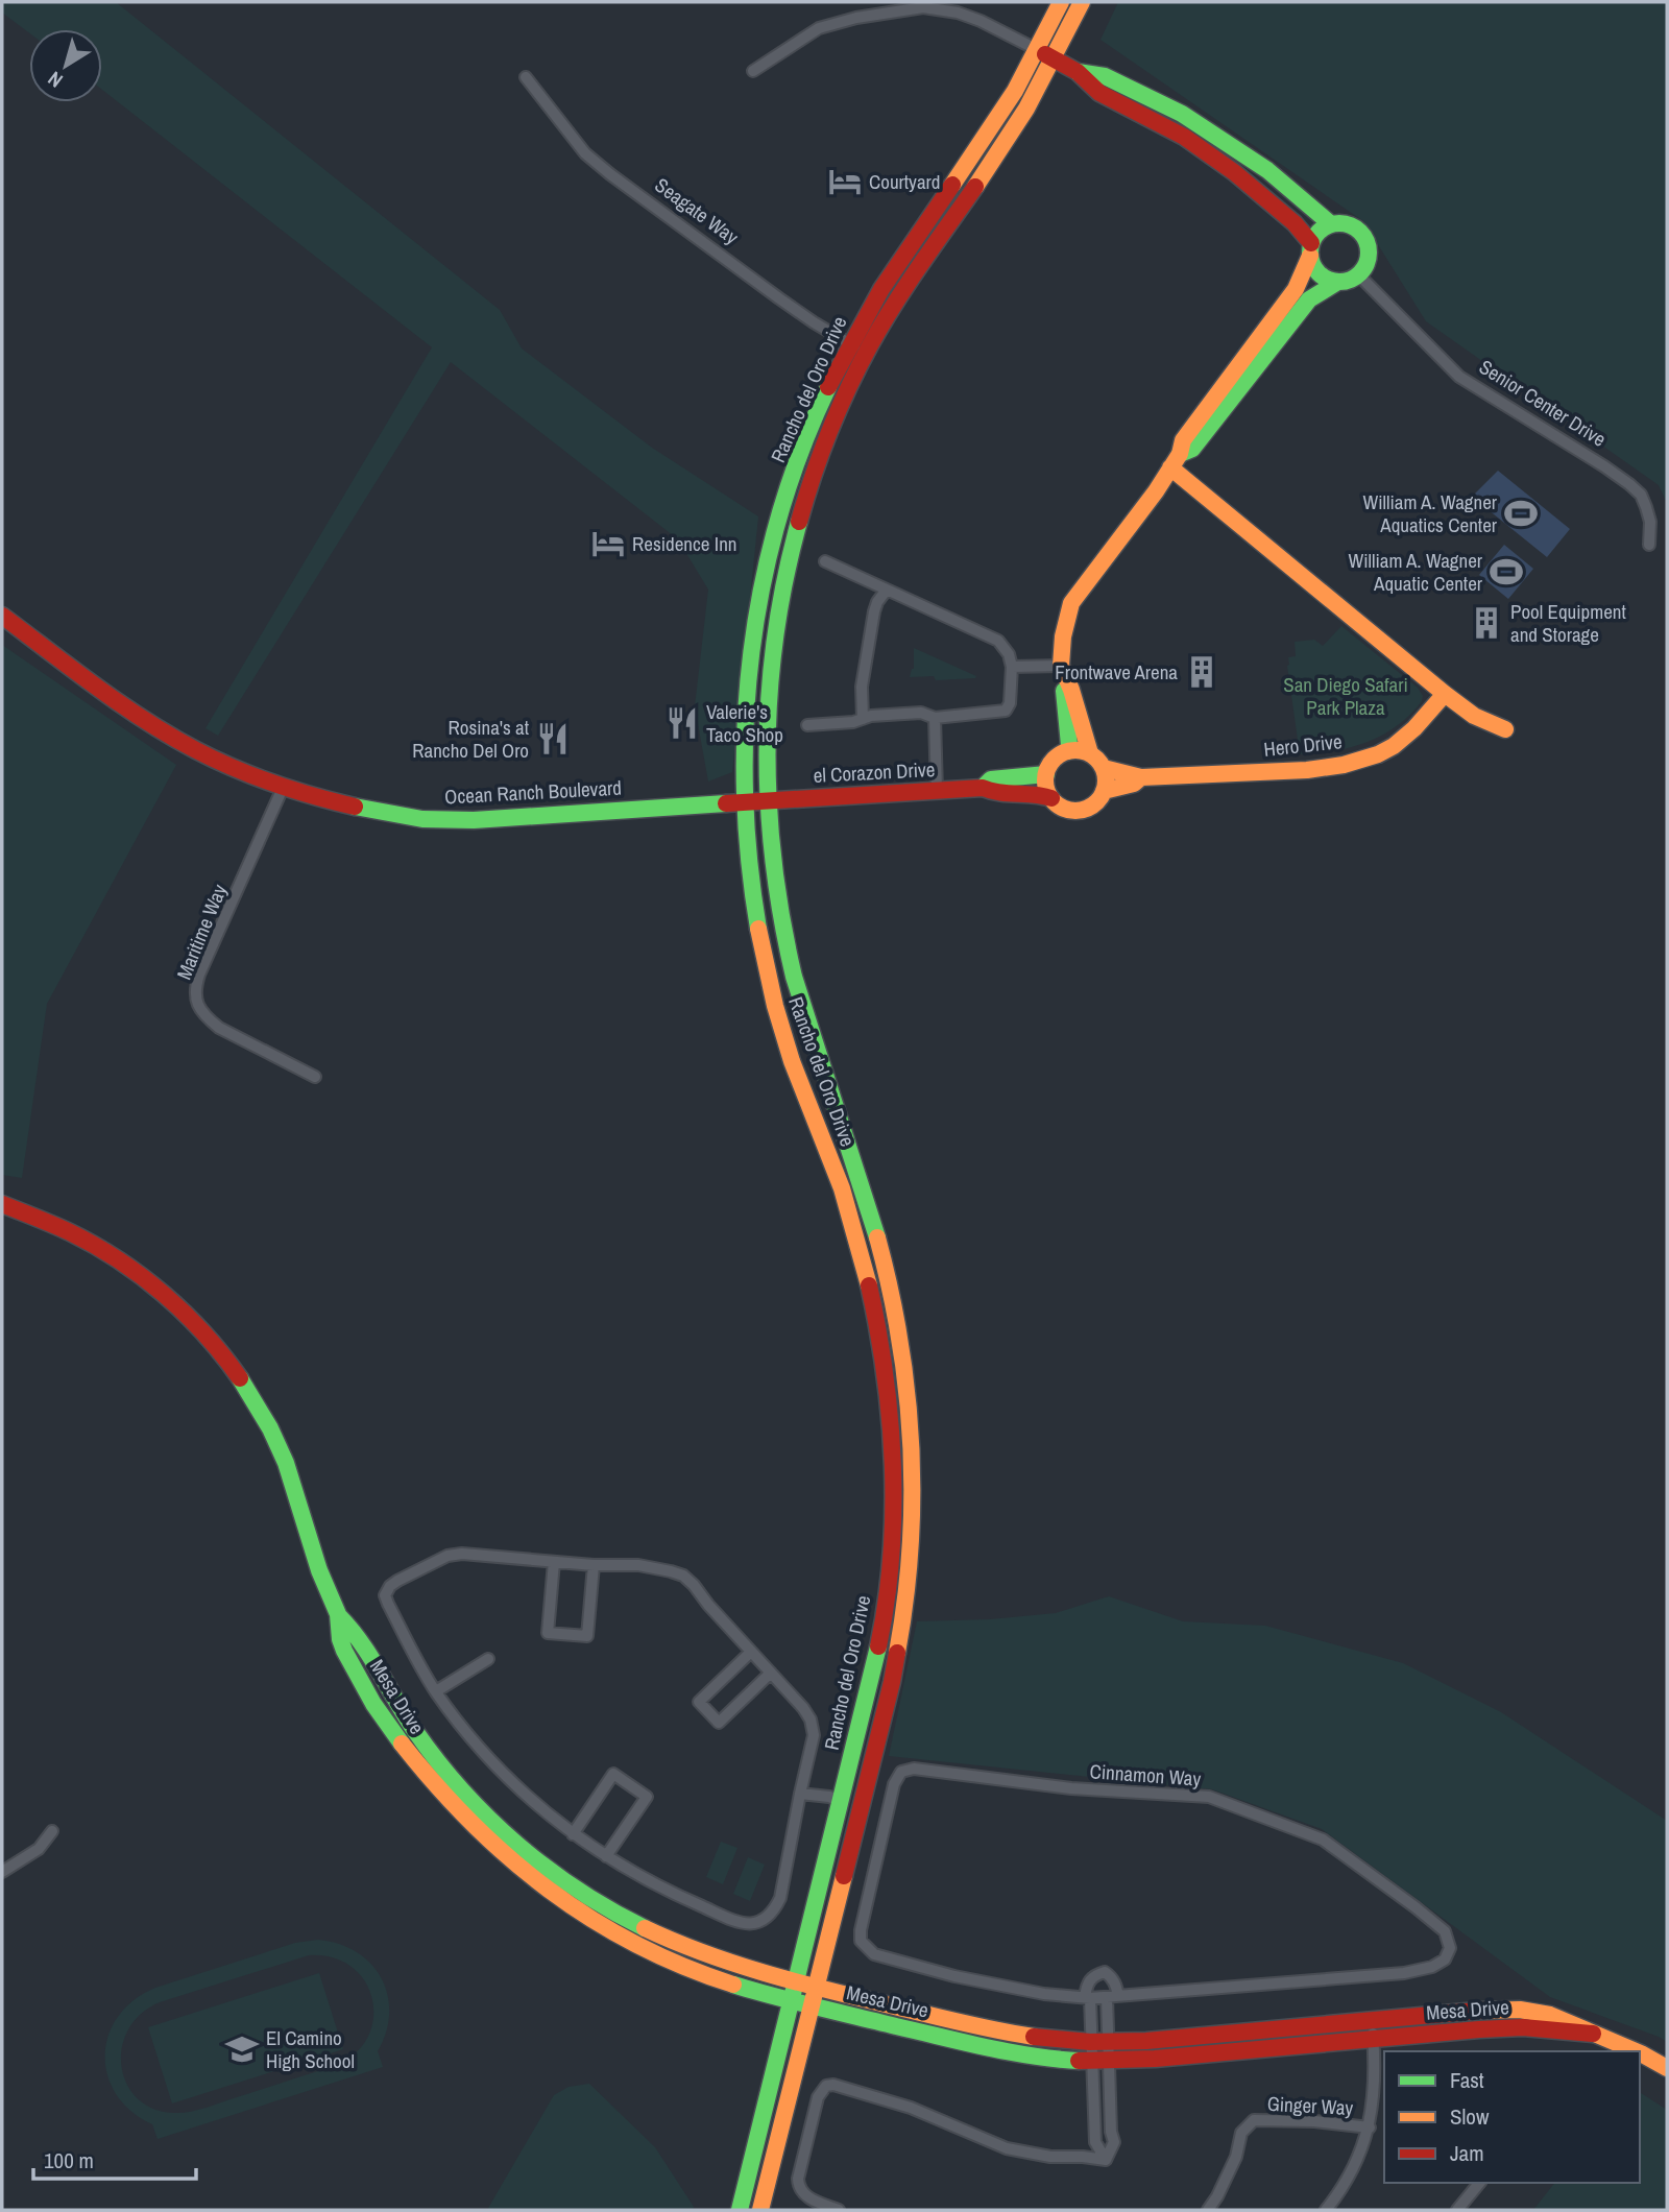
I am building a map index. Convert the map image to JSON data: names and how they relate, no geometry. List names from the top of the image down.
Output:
{
  "streets": {
    "main road": [
      "Rancho del Oro Drive",
      "Hero Drive",
      "el Corazon Drive",
      "Ocean Ranch Boulevard",
      "Mesa Drive"
    ],
    "street": [
      "Seagate Way",
      "Senior Center Drive",
      "Maritime Way",
      "Cinnamon Way",
      "Ginger Way"
    ]
  },
  "crossings": [
    ["Seagate Way", "Rancho del Oro Drive"],
    ["Rancho del Oro Drive", "el Corazon Drive"],
    ["Rancho del Oro Drive", "Ocean Ranch Boulevard"],
    ["Rancho del Oro Drive", "Mesa Drive"],
    ["Hero Drive", "el Corazon Drive"],
    ["el Corazon Drive", "Ocean Ranch Boulevard"],
    ["Ocean Ranch Boulevard", "Maritime Way"]
  ],
  "parks": ["San Diego Safari Park Plaza"],
  "places": {
    "hotel": ["Courtyard", "Residence Inn"],
    "sports": ["William A. Wagner Aquatics Center", "William A. Wagner Aquatic Center"],
    "building": ["Pool Equipment and Storage", "Frontwave Arena"],
    "restaurant": ["Valerie's Taco Shop", "Rosina's at Rancho Del Oro"],
    "school or university": ["El Camino High School"]
  },
  "legend": ["Fast", "Slow", "Jam"],
  "scale_bar": "100 m",
  "north": "bottom left"
}
